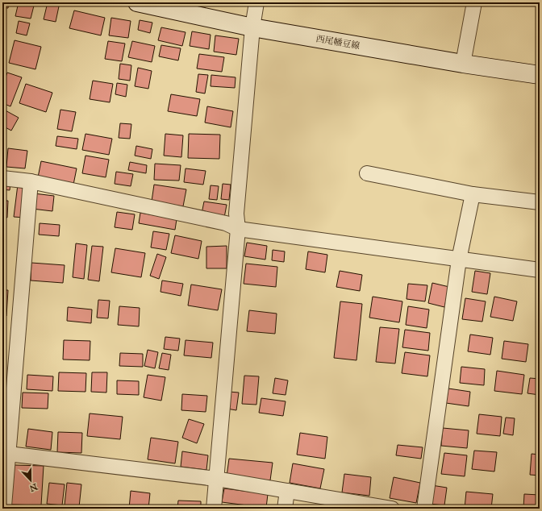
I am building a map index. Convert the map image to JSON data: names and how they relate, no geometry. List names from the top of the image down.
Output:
{
  "streets": {
    "main road": ["西尾幡豆線"]
  },
  "north": "bottom"
}
